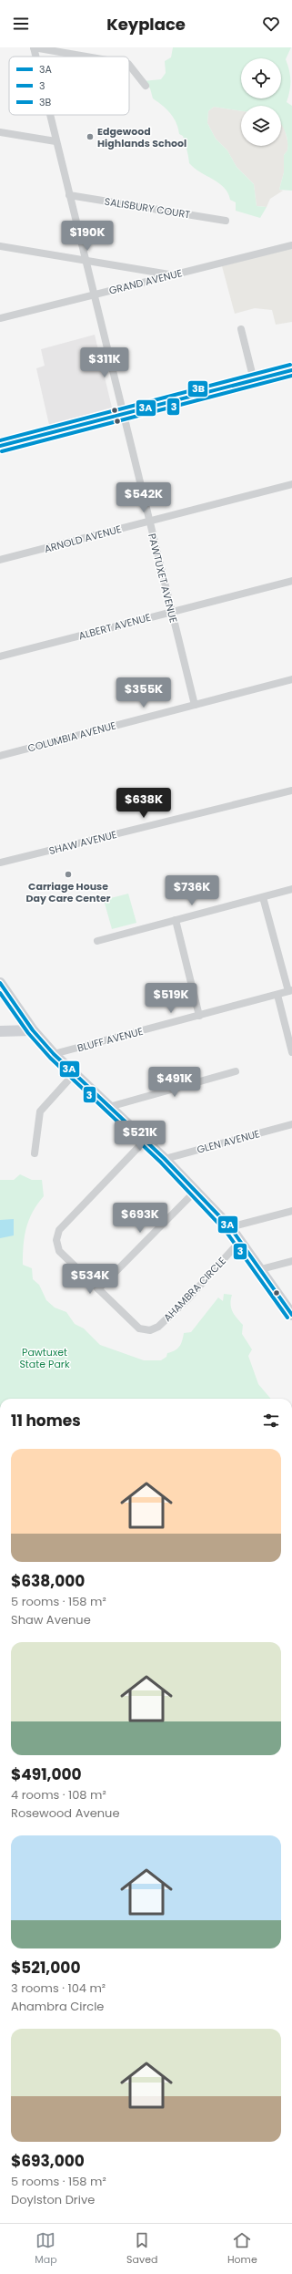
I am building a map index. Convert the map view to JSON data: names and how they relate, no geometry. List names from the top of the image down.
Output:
{
  "streets": {
    "street": [
      "SALISBURY COURT",
      "GRAND AVENUE",
      "ARNOLD AVENUE",
      "PAWTUXET AVENUE",
      "ALBERT AVENUE",
      "COLUMBIA AVENUE",
      "SHAW AVENUE",
      "BLUFF AVENUE",
      "GLEN AVENUE",
      "AHAMBRA CIRCLE"
    ]
  },
  "crossings": [
    ["SALISBURY COURT", "PAWTUXET AVENUE"],
    ["GRAND AVENUE", "PAWTUXET AVENUE"],
    ["ARNOLD AVENUE", "PAWTUXET AVENUE"],
    ["PAWTUXET AVENUE", "ALBERT AVENUE"],
    ["PAWTUXET AVENUE", "COLUMBIA AVENUE"]
  ],
  "parks": ["Pawtuxet State Park"],
  "places": ["Edgewood Highlands School", "Carriage House Day Care Center"],
  "lines": ["transit line 3B", "transit line 3A", "transit line 3"],
  "legend": ["3A", "3", "3B"],
  "page": {
    "header": "Keyplace",
    "price": [
      "$190K",
      "$311K",
      "$542K",
      "$355K",
      "$638K",
      "$736K",
      "$519K",
      "$491K",
      "$521K",
      "$693K",
      "$534K"
    ],
    "heading": "11 homes",
    "list": [
      {
        "name": "$638,000",
        "note": "5 rooms · 158 m² · Shaw Avenue"
      },
      {
        "name": "$491,000",
        "note": "4 rooms · 108 m² · Rosewood Avenue"
      },
      {
        "name": "$521,000",
        "note": "3 rooms · 104 m² · Ahambra Circle"
      },
      {
        "name": "$693,000",
        "note": "5 rooms · 158 m² · Doylston Drive"
      }
    ],
    "tabs": ["Map", "Saved", "Home"]
  }
}
